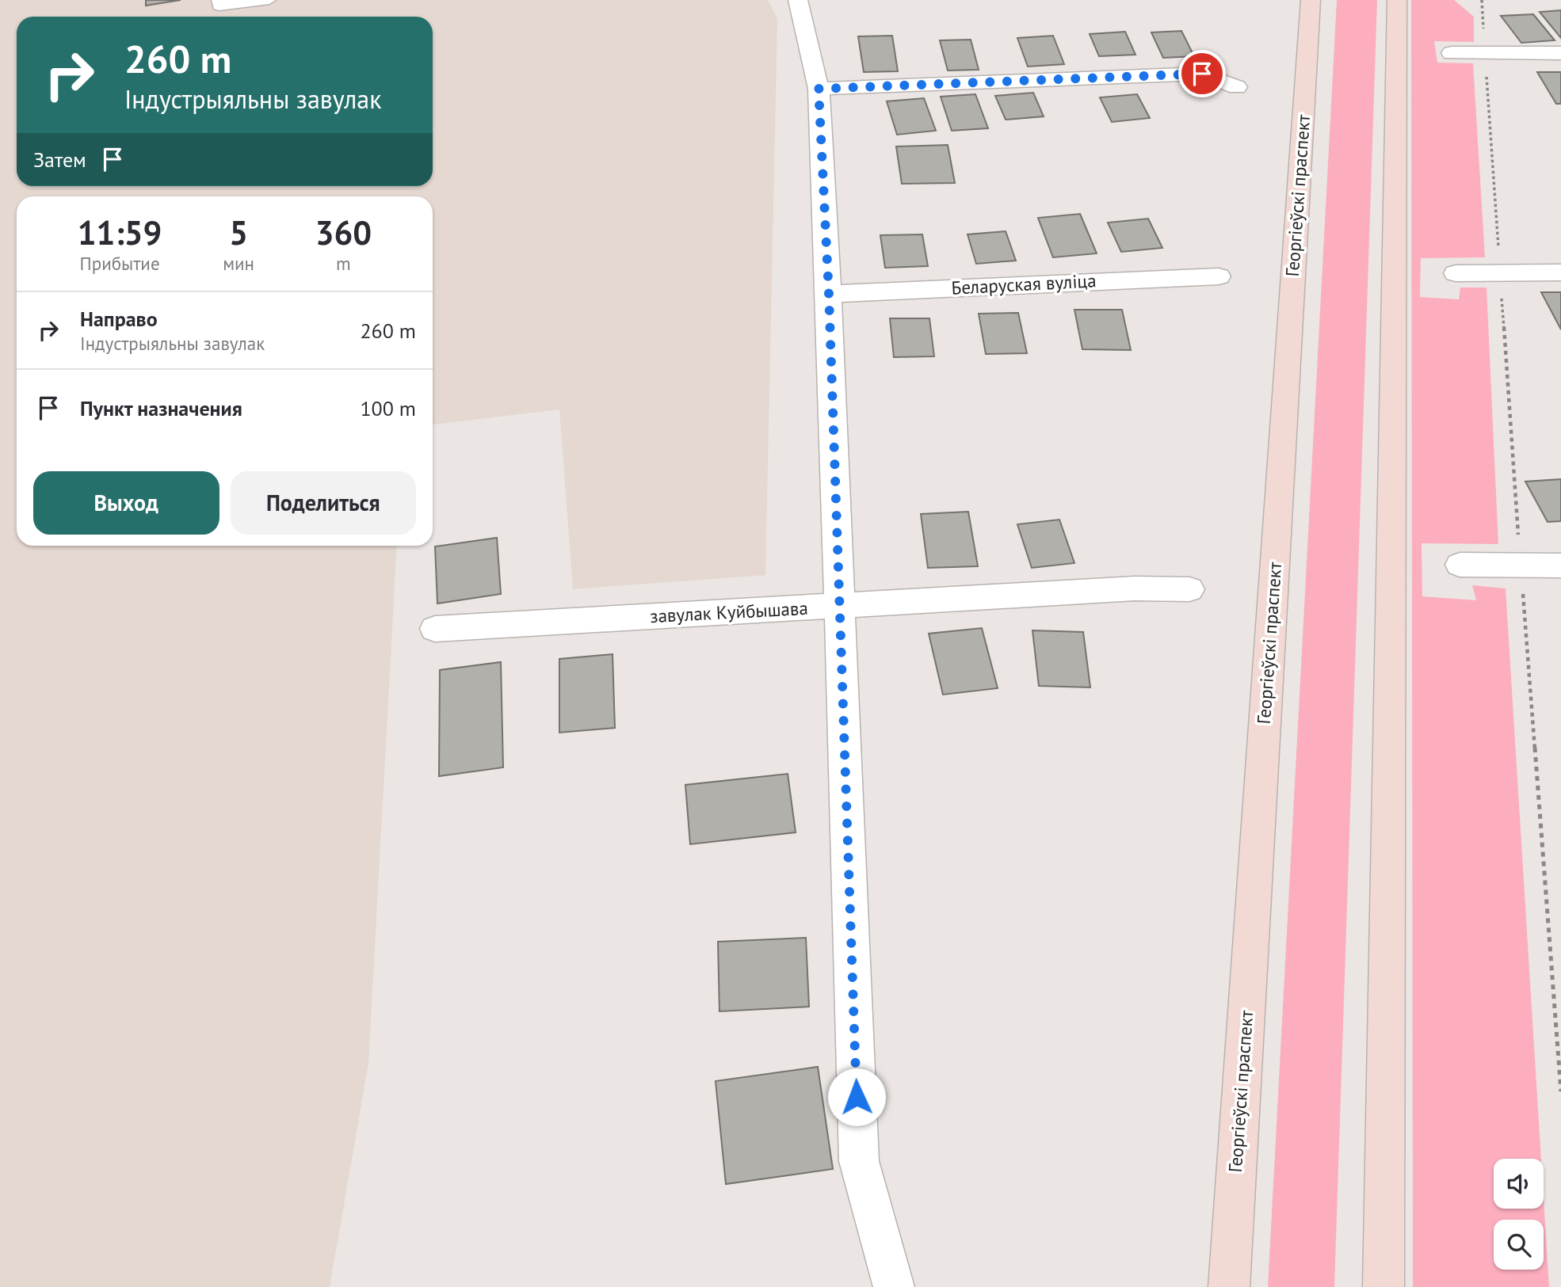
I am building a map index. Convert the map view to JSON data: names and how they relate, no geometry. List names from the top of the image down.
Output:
{
  "streets": {
    "main road": ["Георгіеўскі праспект"],
    "street": ["Беларуская вуліца", "завулак Куйбышава"]
  },
  "page": {
    "turn": ["260 m", "Індустрыяльны завулак"],
    "then": "Затем",
    "eta": [
      "11:59",
      "Прибытие",
      "5",
      "мин",
      "360",
      "m"
    ],
    "list": [
      {
        "name": "Направо",
        "note": "Індустрыяльны завулак",
        "value": "260 m"
      },
      {
        "name": "Пункт назначения",
        "value": "100 m"
      }
    ],
    "buttons": ["Выход", "Поделиться"]
  }
}
